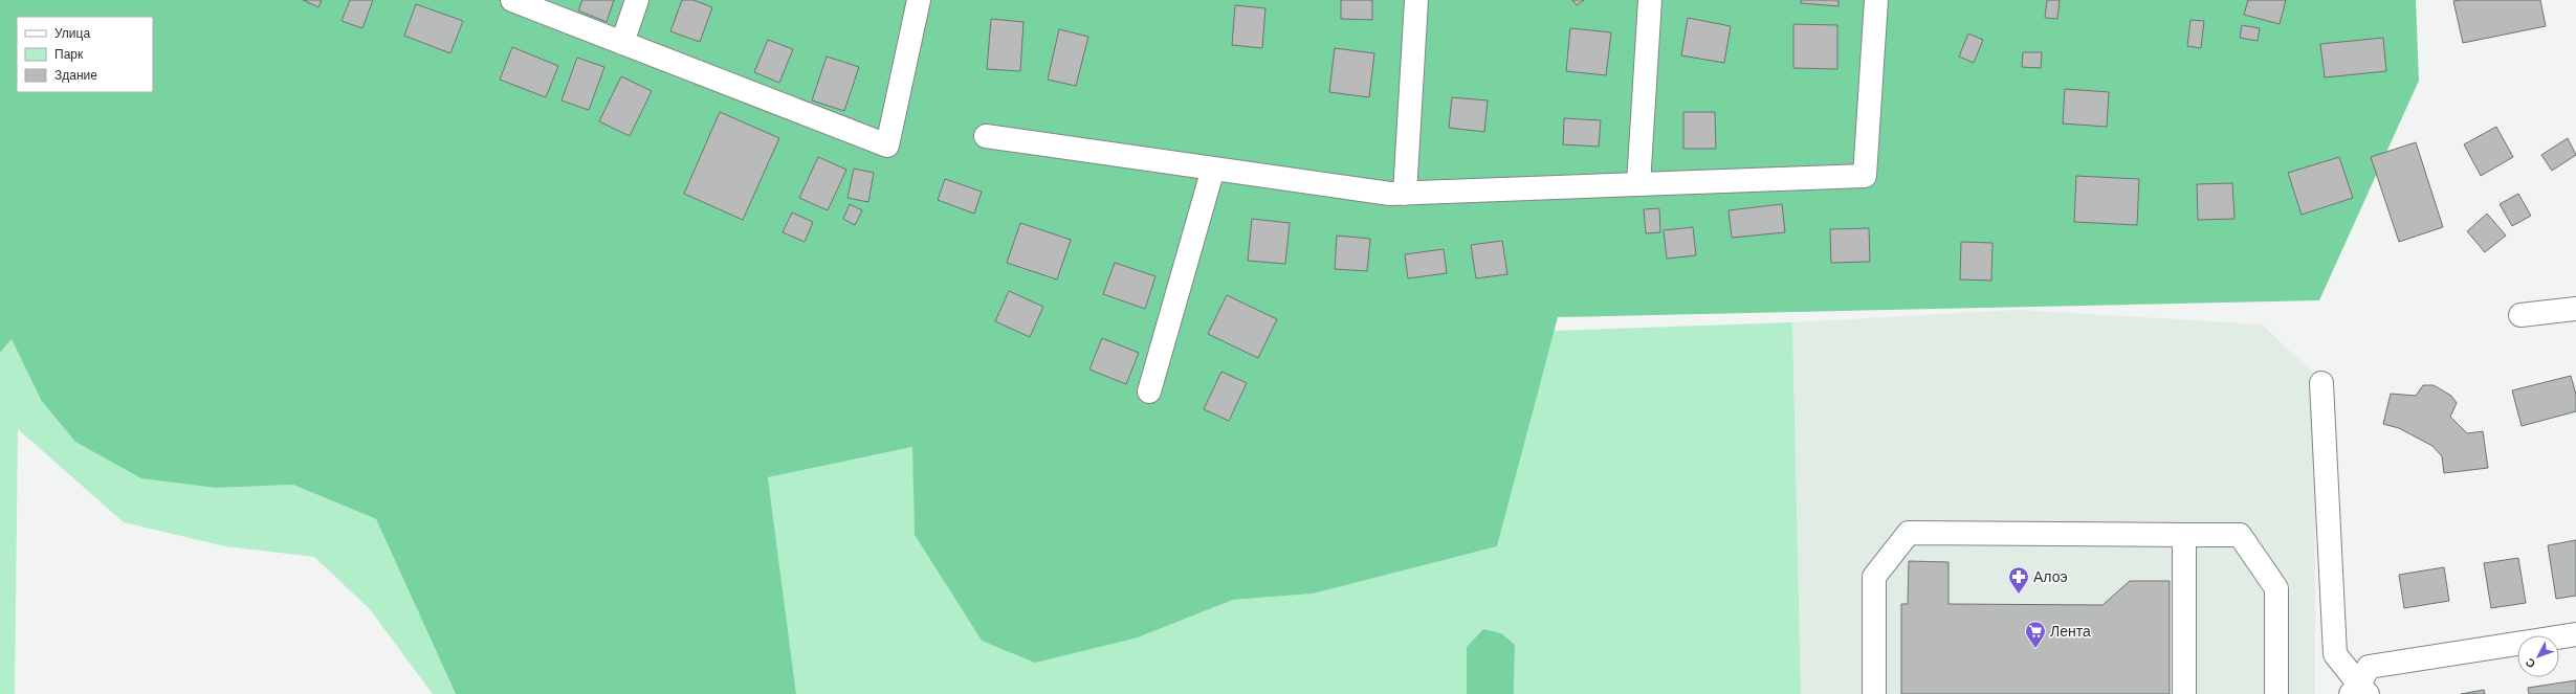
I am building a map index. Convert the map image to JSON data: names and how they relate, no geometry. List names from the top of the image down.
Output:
{
  "places": {
    "pharmacy": ["Алоэ"],
    "supermarket": ["Лента"]
  },
  "legend": ["Улица", "Парк", "Здание"],
  "north": "bottom left"
}
